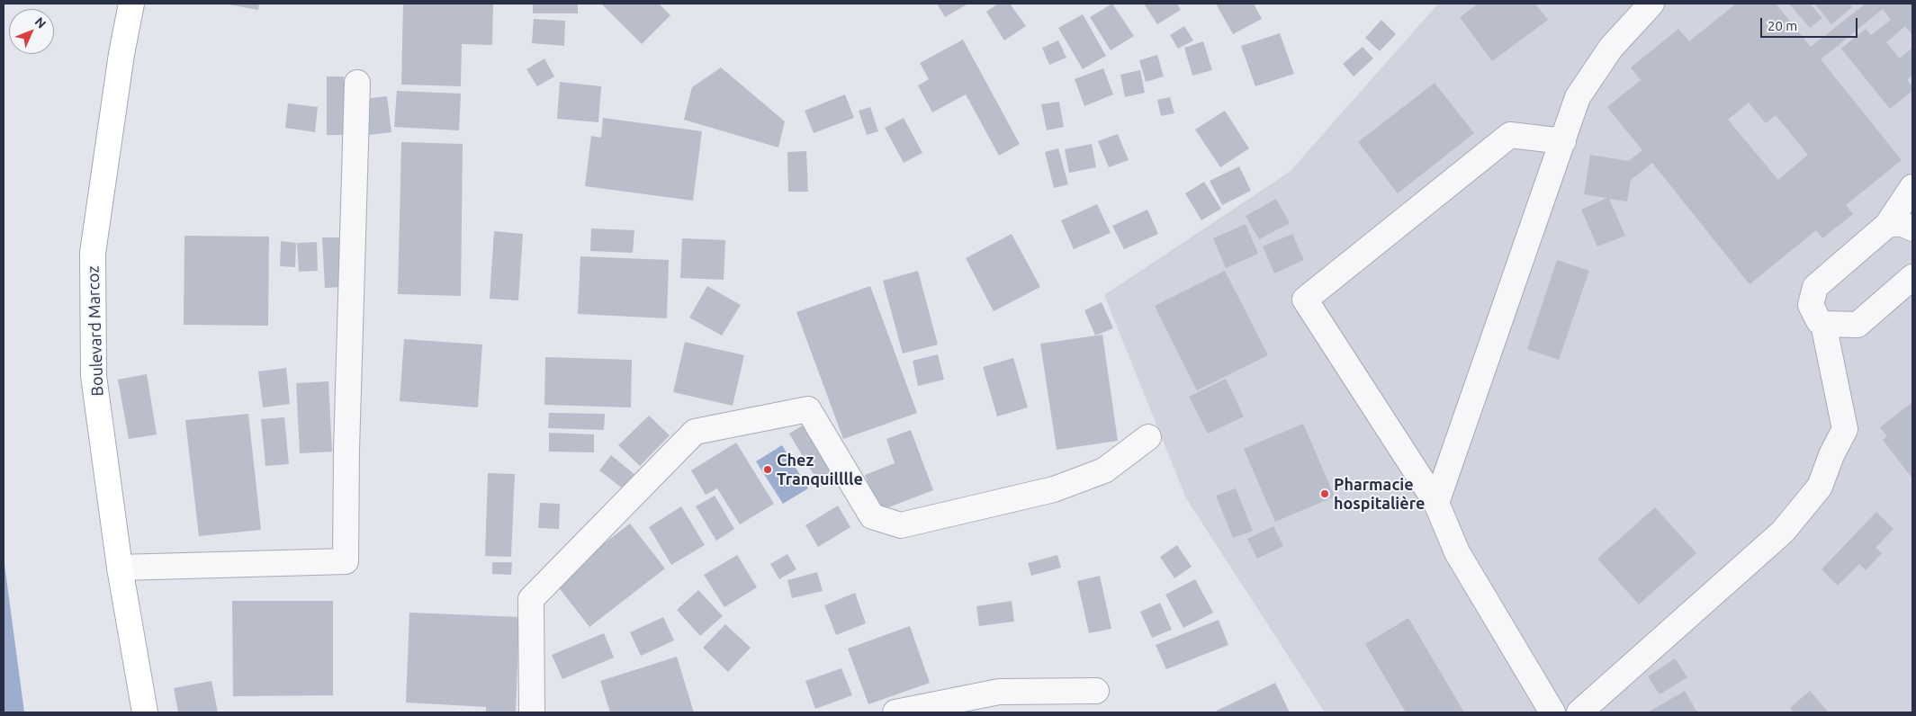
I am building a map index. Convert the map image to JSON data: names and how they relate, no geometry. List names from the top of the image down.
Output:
{
  "streets": {
    "main road": ["Boulevard Marcoz"]
  },
  "places": ["Chez Tranquilllle", "Pharmacie hospitalière"],
  "scale_bar": "20 m",
  "north": "top right"
}
